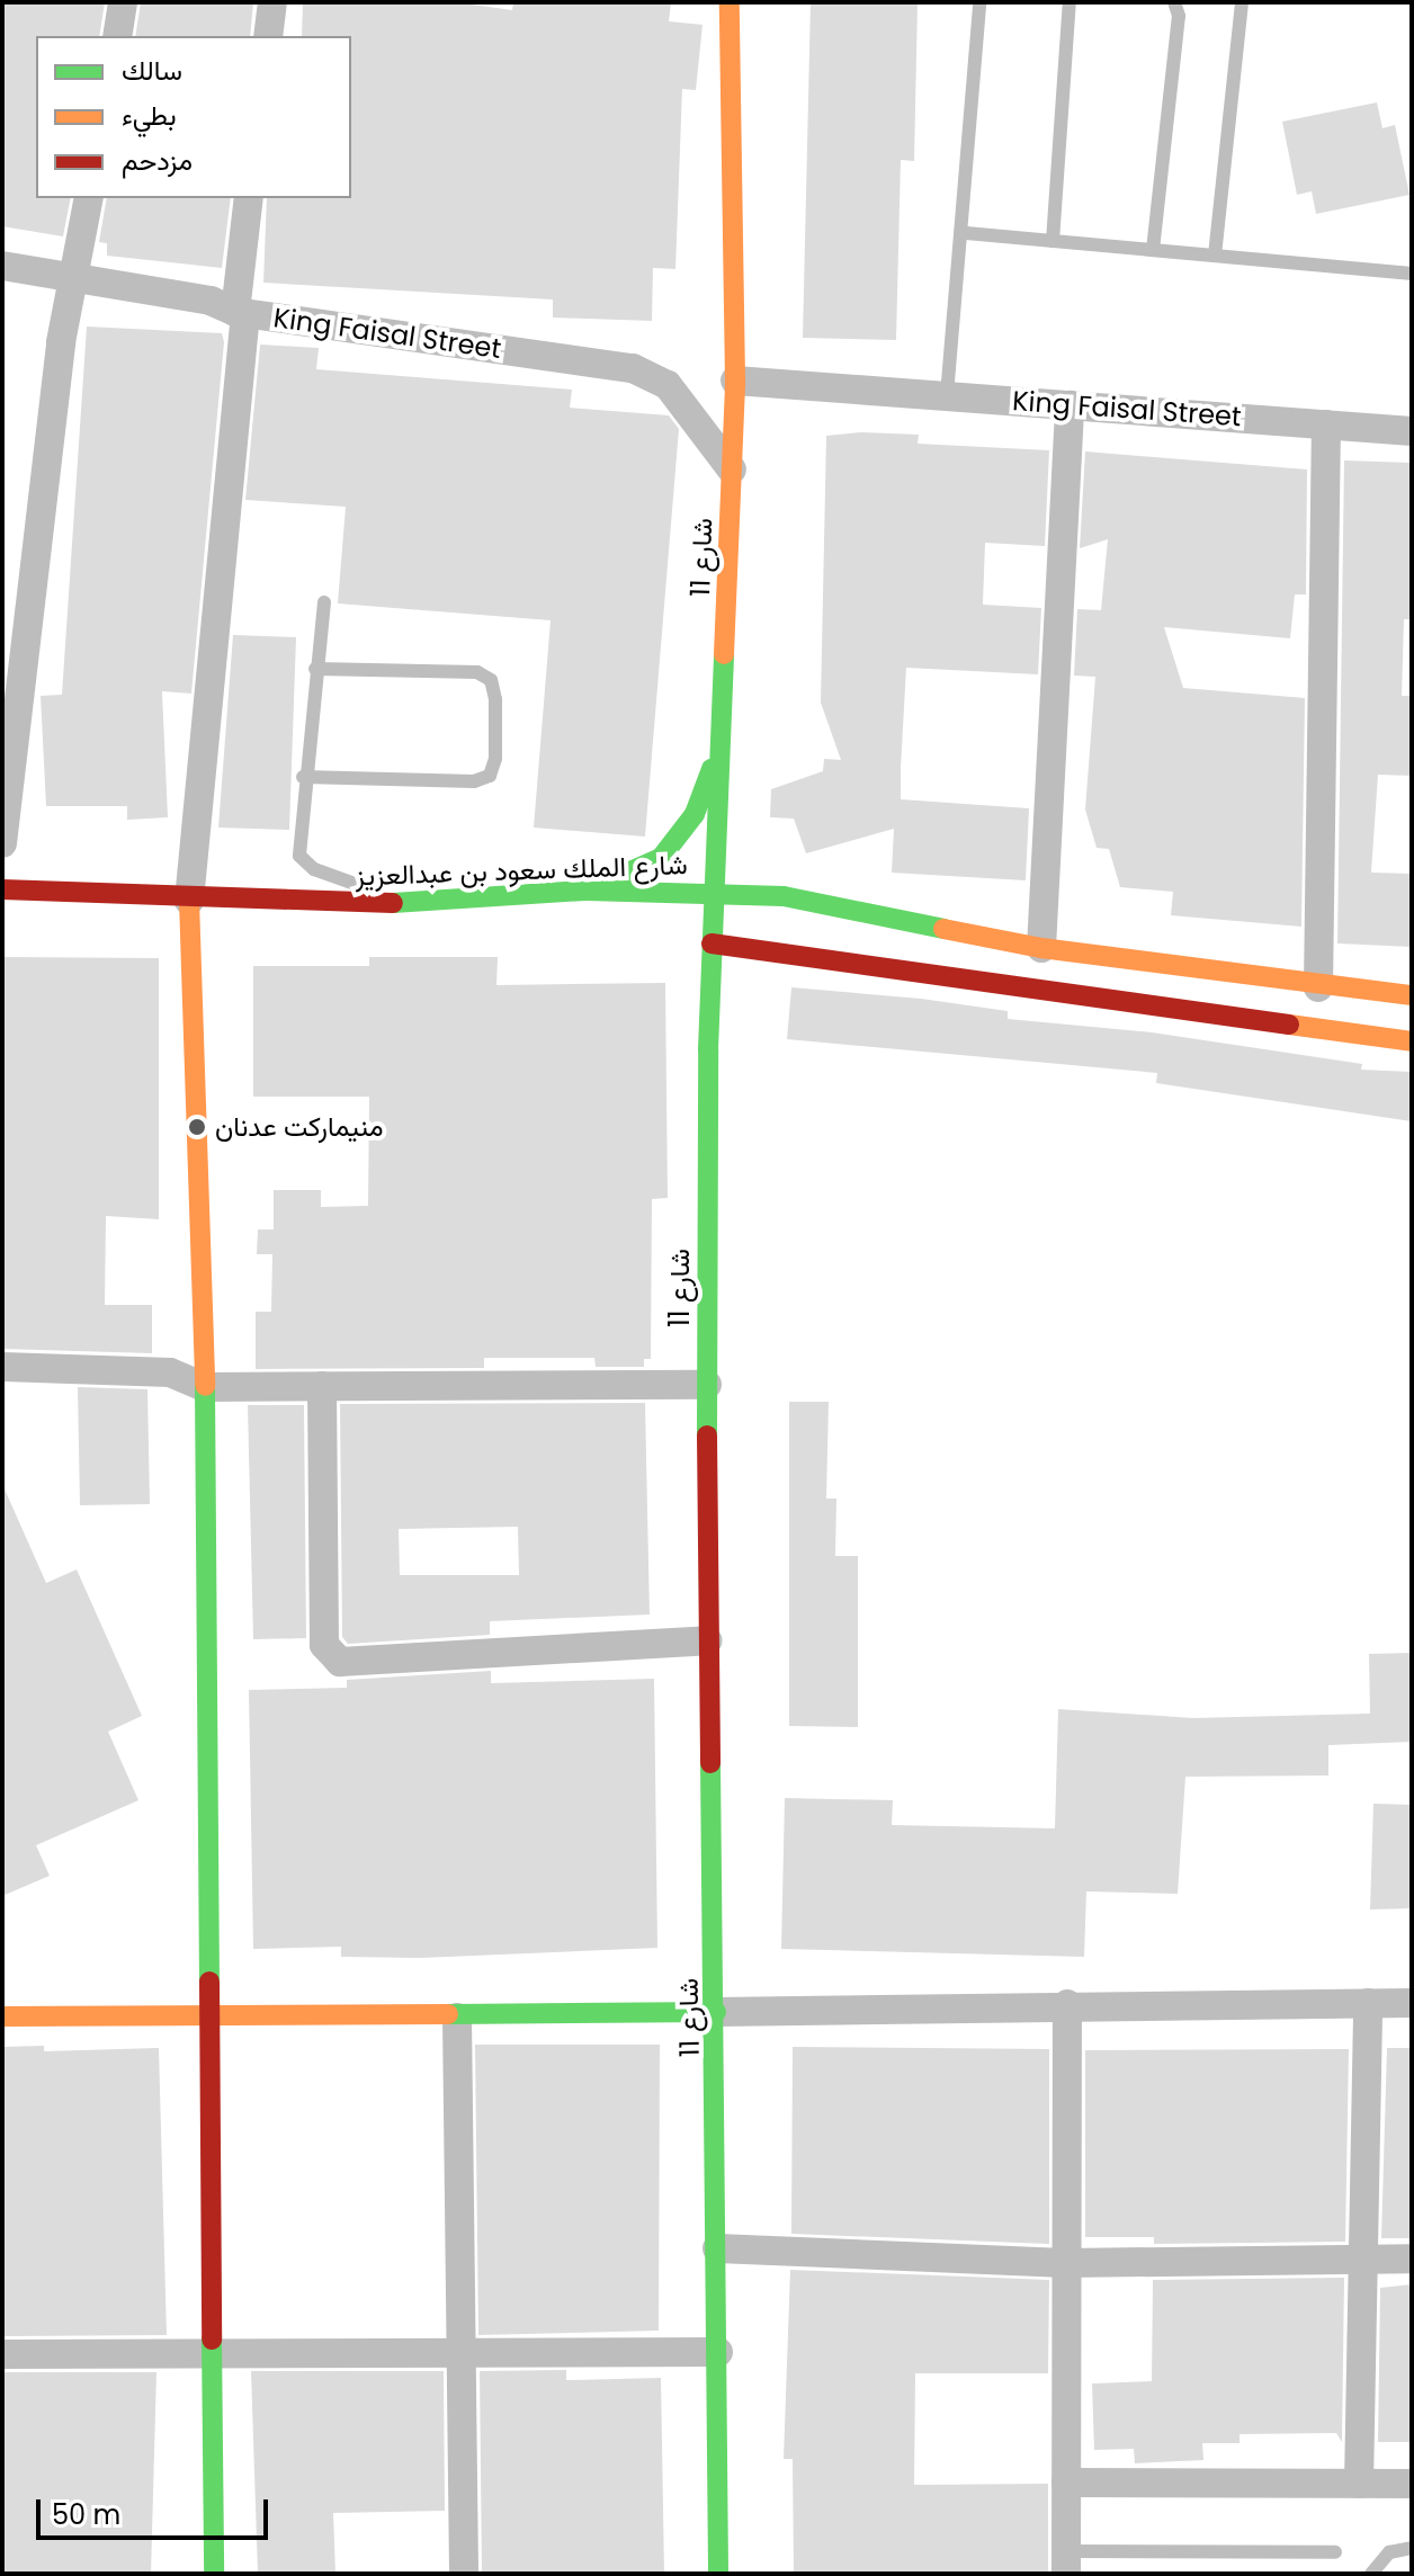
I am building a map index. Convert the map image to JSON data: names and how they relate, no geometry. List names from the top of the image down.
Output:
{
  "streets": {
    "street": ["King Faisal Street", "شارع 11", "شارع الملك سعود بن عبدالعزيز"]
  },
  "crossings": [
    ["King Faisal Street", "شارع 11"],
    ["شارع 11", "شارع الملك سعود بن عبدالعزيز"]
  ],
  "places": ["منيماركت عدنان"],
  "legend": ["سالك", "بطيء", "مزدحم"],
  "scale_bar": "50 m"
}
